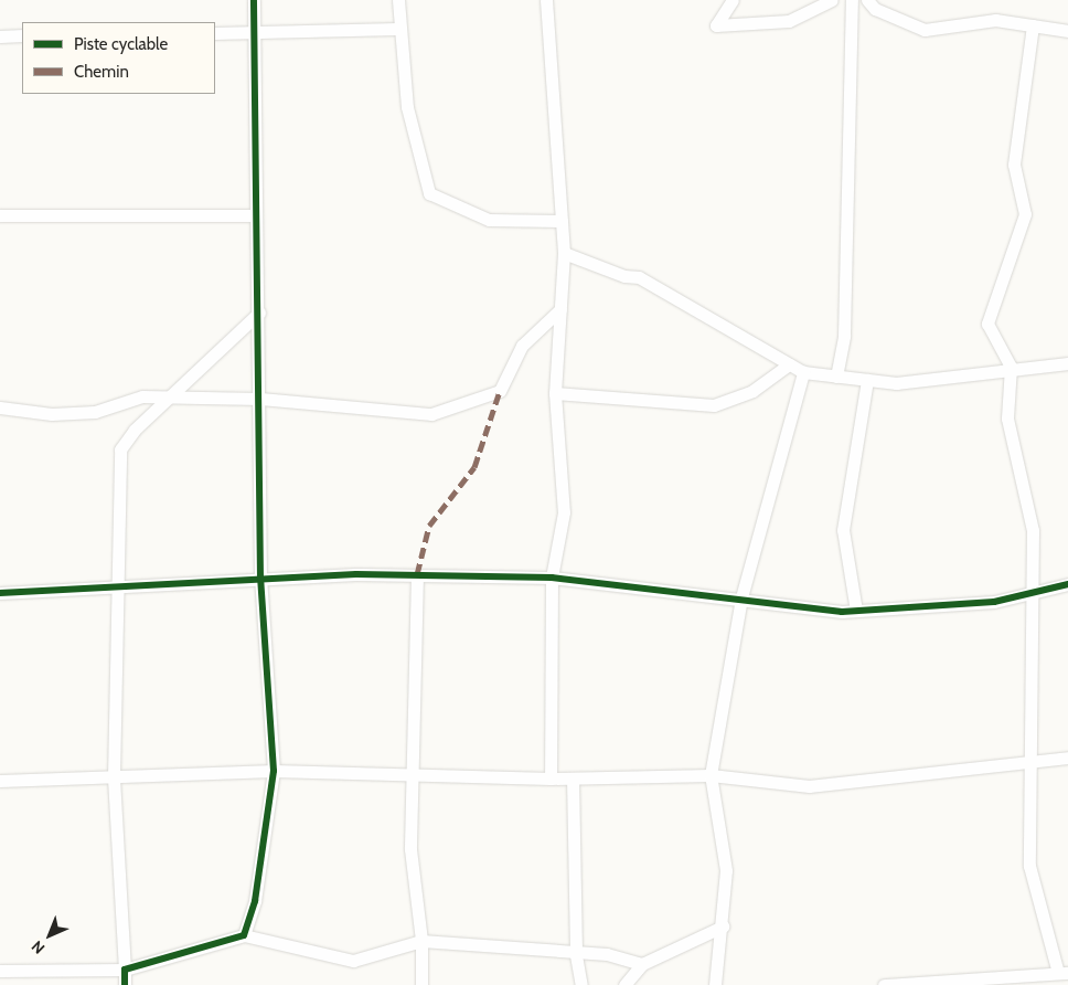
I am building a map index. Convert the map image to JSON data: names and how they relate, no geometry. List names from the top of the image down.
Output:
{
  "legend": ["Piste cyclable", "Chemin"],
  "north": "bottom left"
}
